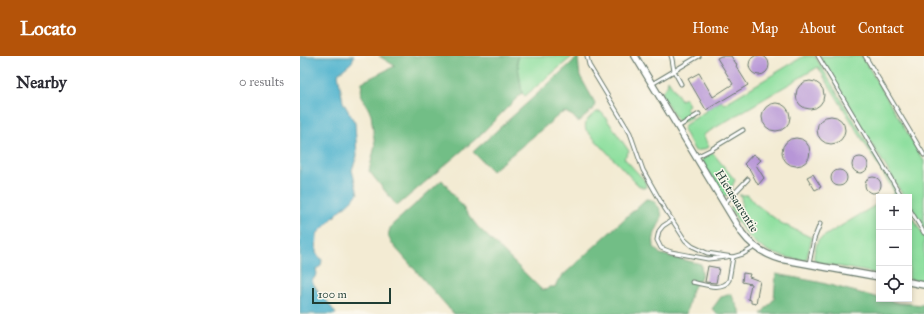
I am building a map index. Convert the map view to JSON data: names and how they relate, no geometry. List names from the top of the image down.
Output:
{
  "streets": {
    "street": ["Hietasaarentie"]
  },
  "scale_bar": "100 m",
  "page": {
    "header": "Locato",
    "nav": [
      "Home",
      "Map",
      "About",
      "Contact"
    ],
    "heading": ["Nearby", "0 results"],
    "map_buttons": ["+", "−"],
    "scale": "100 m"
  }
}
